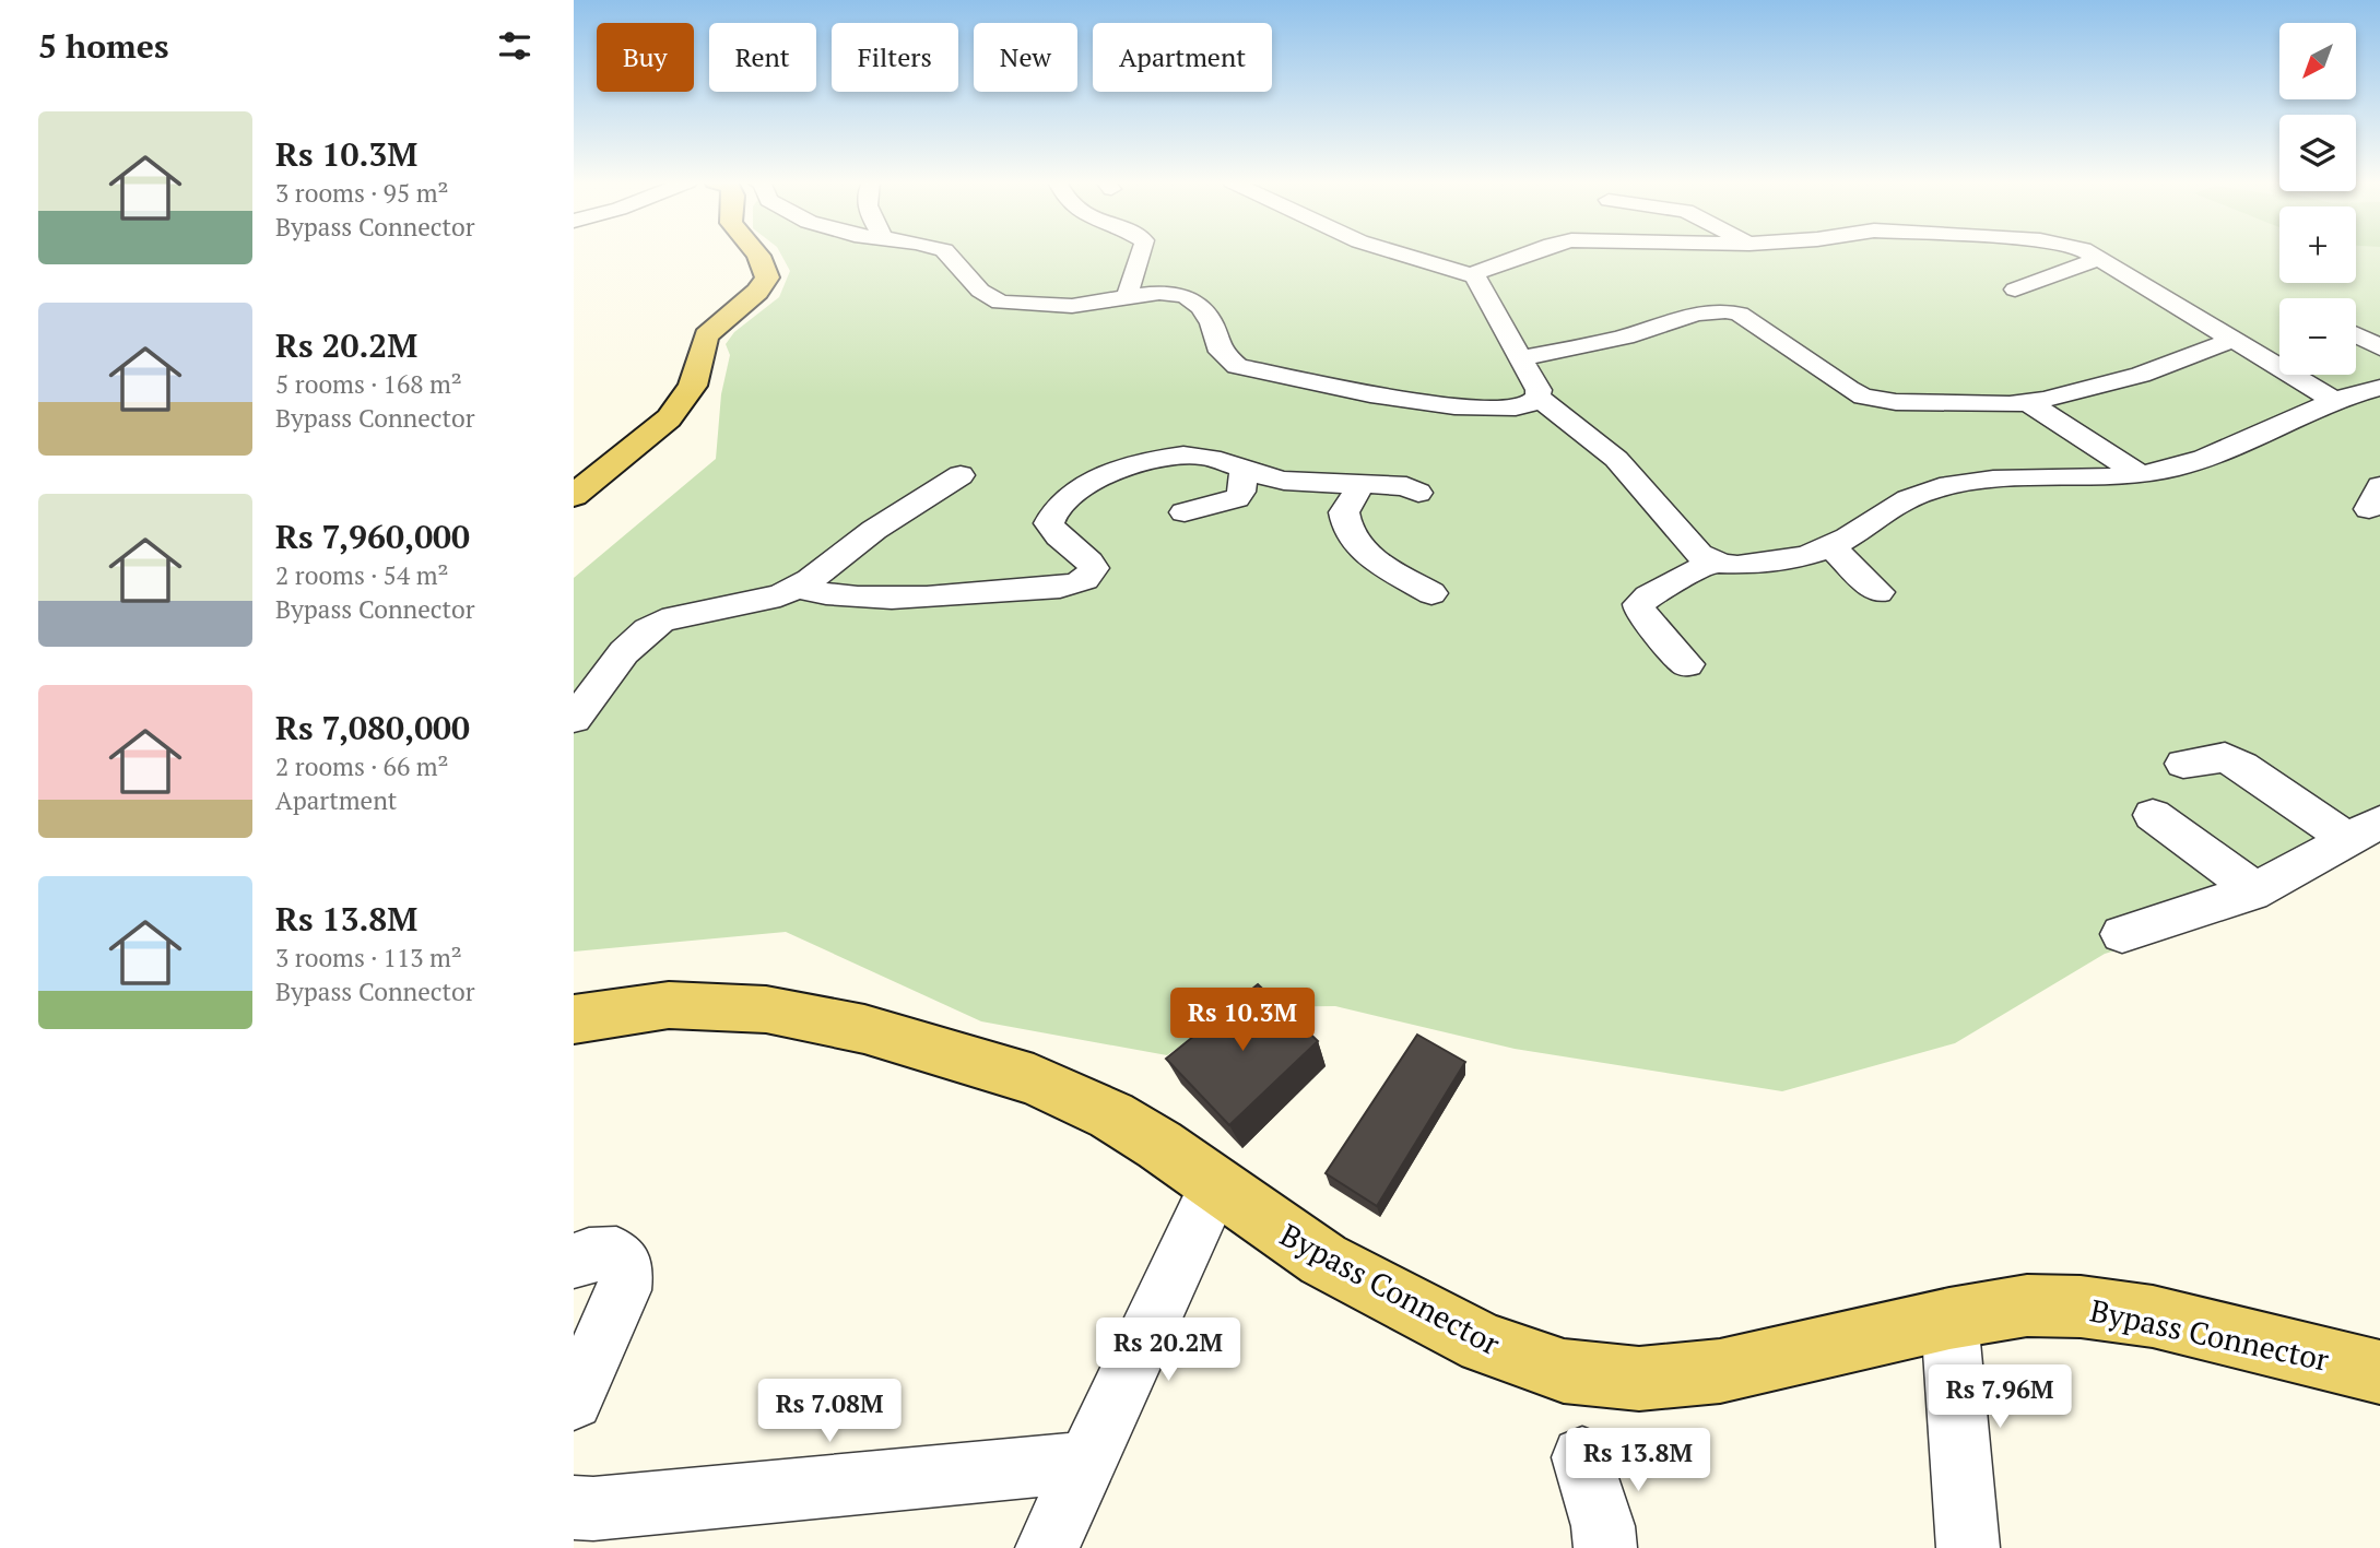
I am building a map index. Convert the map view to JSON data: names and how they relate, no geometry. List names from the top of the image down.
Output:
{
  "streets": {
    "main road": ["Bypass Connector"]
  },
  "north": "bottom left",
  "page": {
    "heading": "5 homes",
    "map_buttons": ["+", "−"],
    "chip": [
      "Buy",
      "Rent",
      "Filters",
      "New",
      "Apartment"
    ],
    "list": [
      {
        "name": "Rs 10.3M",
        "note": "3 rooms · 95 m² · Bypass Connector"
      },
      {
        "name": "Rs 20.2M",
        "note": "5 rooms · 168 m² · Bypass Connector"
      },
      {
        "name": "Rs 7,960,000",
        "note": "2 rooms · 54 m² · Bypass Connector"
      },
      {
        "name": "Rs 7,080,000",
        "note": "2 rooms · 66 m² · Apartment"
      },
      {
        "name": "Rs 13.8M",
        "note": "3 rooms · 113 m² · Bypass Connector"
      }
    ],
    "price": [
      "Rs 10.3M",
      "Rs 20.2M",
      "Rs 7.96M",
      "Rs 7.08M",
      "Rs 13.8M"
    ]
  }
}
